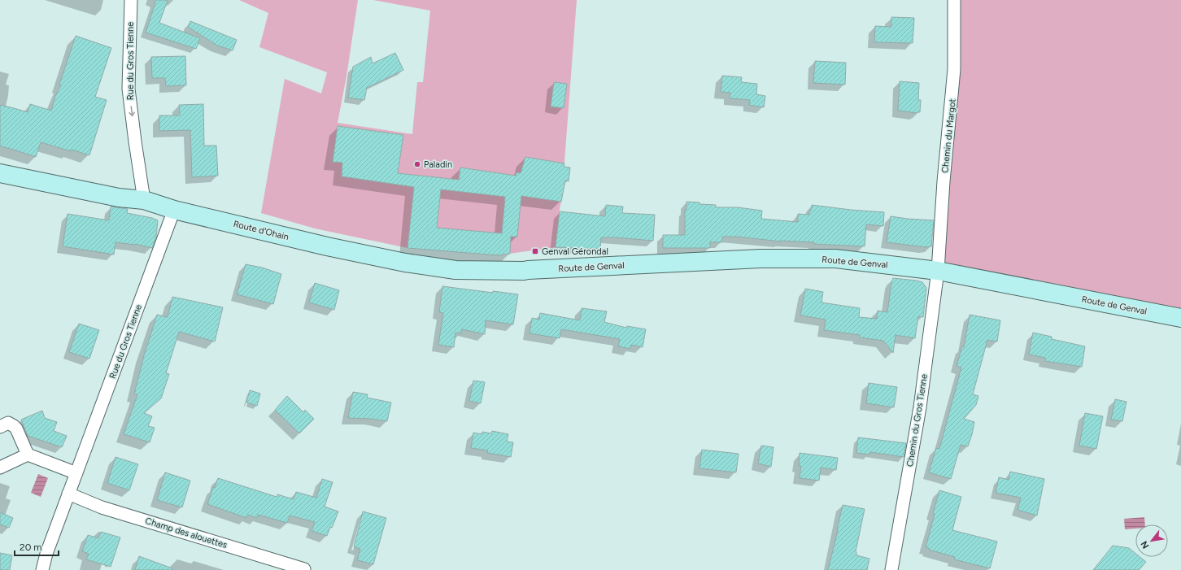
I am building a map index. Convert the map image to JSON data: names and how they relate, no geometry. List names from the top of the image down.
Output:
{
  "streets": {
    "main road": ["Route d'Ohain", "Route de Genval"],
    "street": [
      "Rue du Gros Tienne",
      "Chemin du Margot",
      "Chemin du Gros Tienne",
      "Champ des alouettes"
    ]
  },
  "crossings": [
    ["Rue du Gros Tienne", "Route d'Ohain"],
    ["Rue du Gros Tienne", "Champ des alouettes"],
    ["Chemin du Margot", "Route de Genval"],
    ["Chemin du Margot", "Chemin du Gros Tienne"],
    ["Route d'Ohain", "Route de Genval"],
    ["Route de Genval", "Chemin du Gros Tienne"]
  ],
  "places": {
    "other": ["Paladin"],
    "transit": ["Genval Gérondal"]
  },
  "scale_bar": "20 m",
  "north": "bottom left"
}
